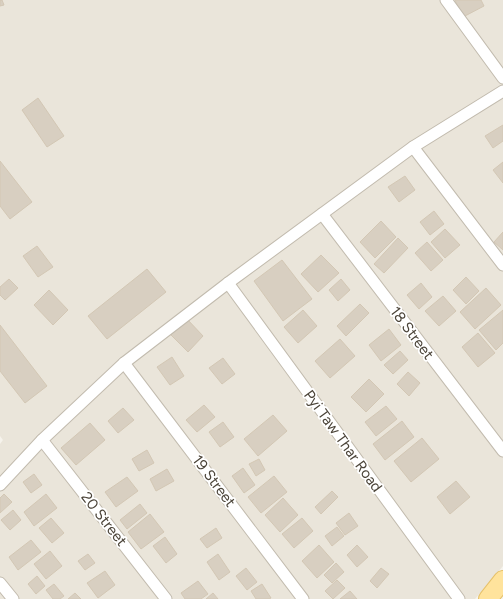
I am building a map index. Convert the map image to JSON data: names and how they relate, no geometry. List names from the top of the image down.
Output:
{
  "streets": {
    "street": [
      "18 Street",
      "Pyi Taw Thar Road",
      "19 Street",
      "20 Street"
    ]
  }
}
